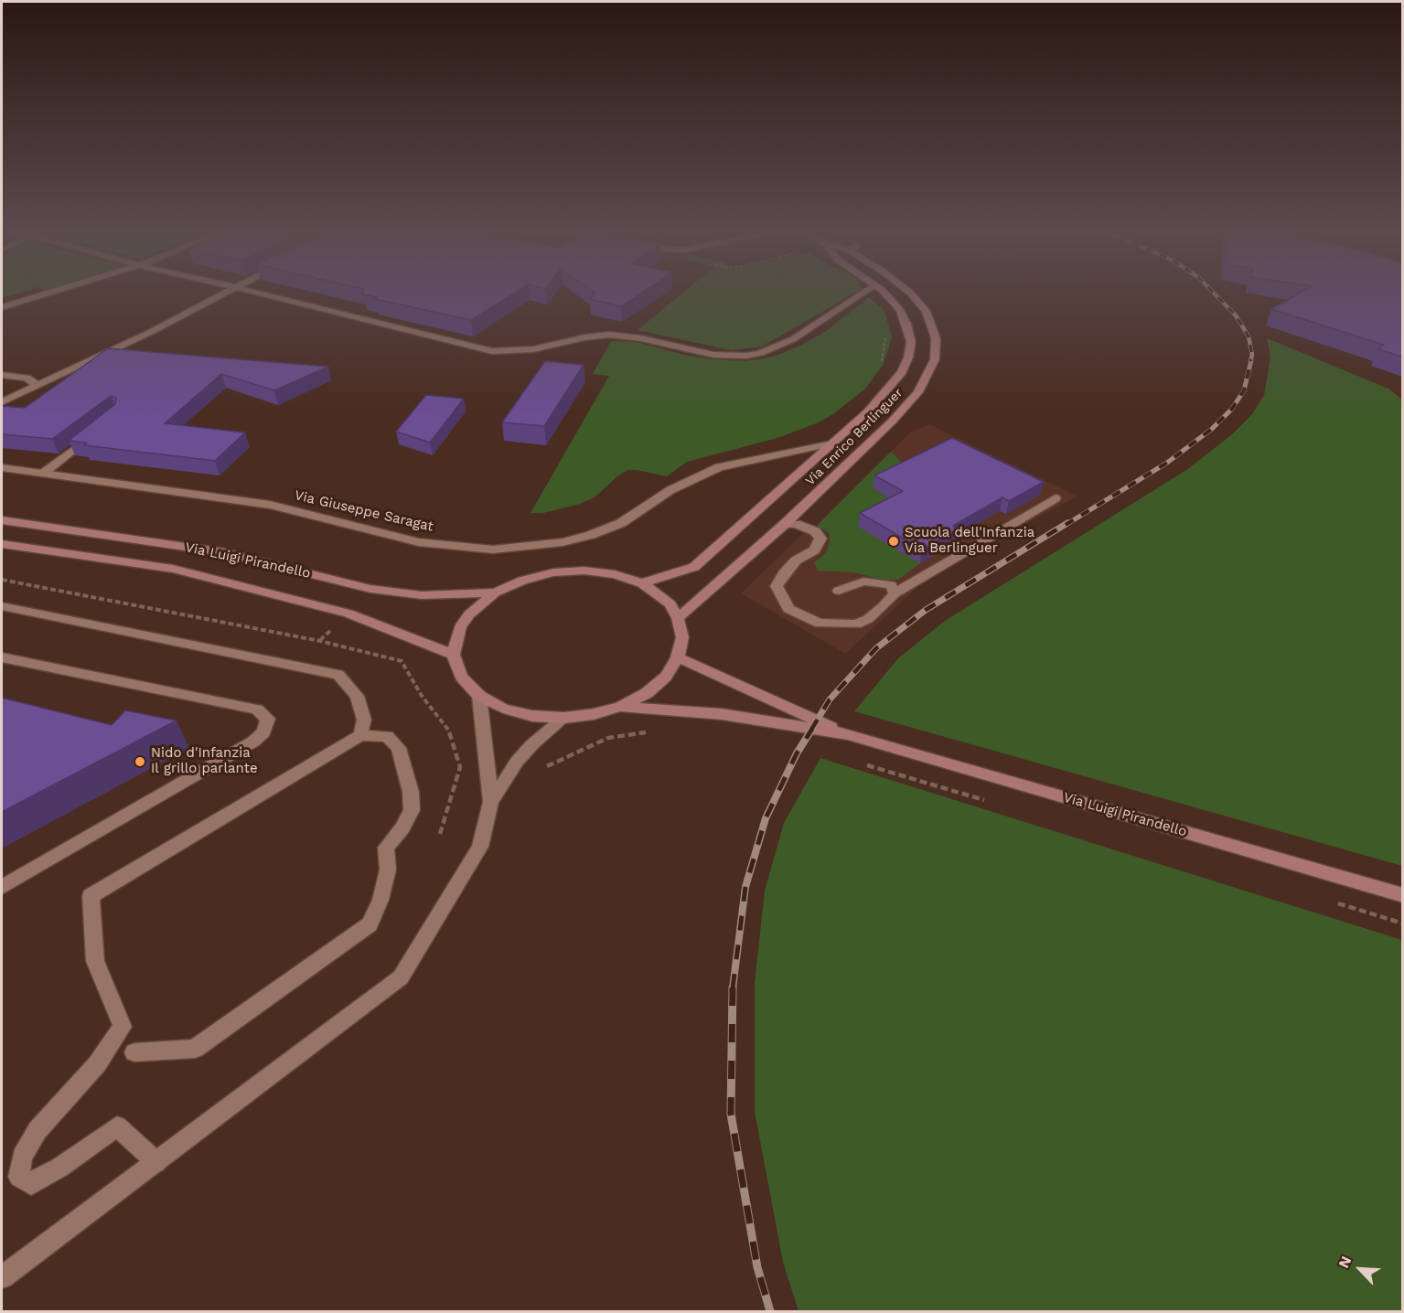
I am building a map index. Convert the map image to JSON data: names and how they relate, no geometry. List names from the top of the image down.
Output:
{
  "streets": {
    "street": ["Via Enrico Berlinguer", "Via Giuseppe Saragat", "Via Luigi Pirandello"]
  },
  "crossings": [
    ["Via Enrico Berlinguer", "Via Giuseppe Saragat"],
    ["Via Enrico Berlinguer", "Via Luigi Pirandello"]
  ],
  "places": ["Scuola dell'Infanzia Via Berlinguer", "Nido d'Infanzia Il grillo parlante"],
  "north": "top left"
}
